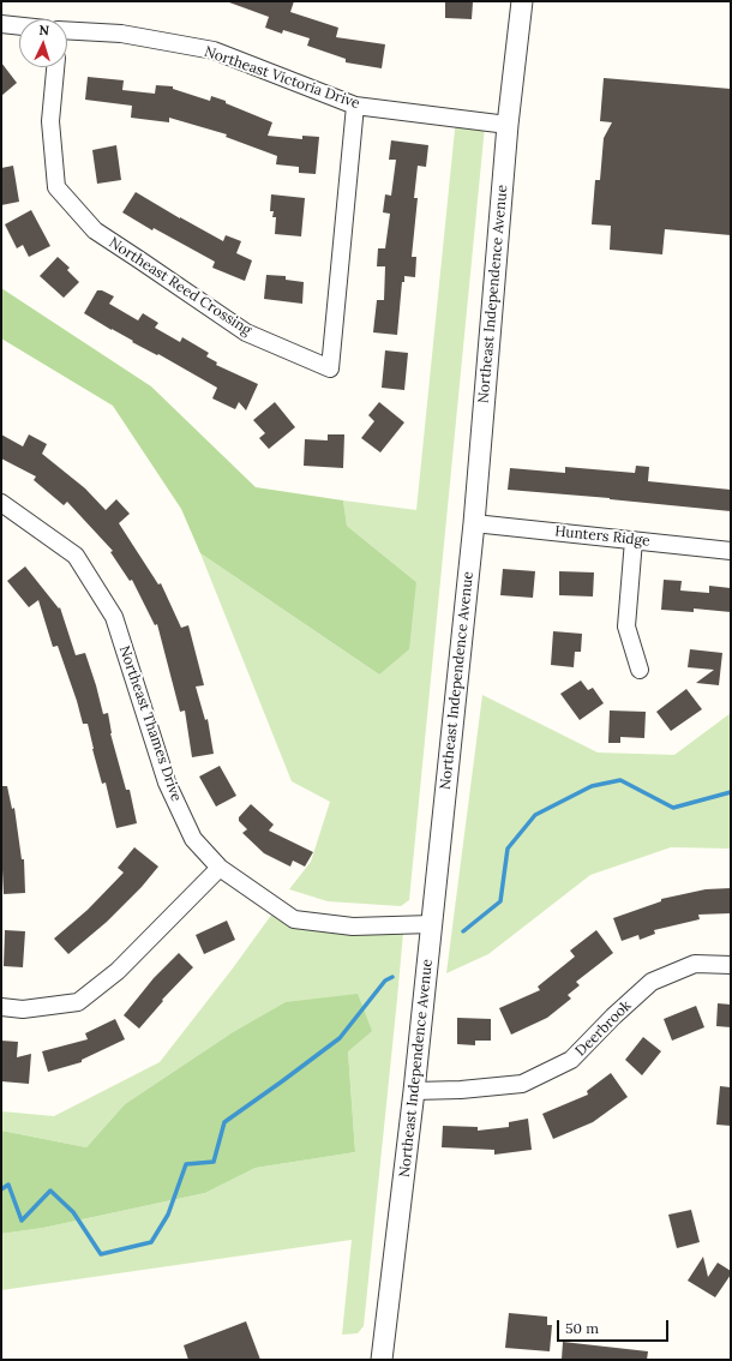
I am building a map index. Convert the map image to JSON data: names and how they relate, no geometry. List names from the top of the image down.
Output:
{
  "streets": {
    "street": [
      "Northeast Victoria Drive",
      "Northeast Reed Crossing",
      "Northeast Independence Avenue",
      "Hunters Ridge",
      "Northeast Thames Drive",
      "Deerbrook"
    ]
  },
  "crossings": [
    ["Northeast Victoria Drive", "Northeast Reed Crossing"],
    ["Northeast Victoria Drive", "Northeast Independence Avenue"],
    ["Northeast Independence Avenue", "Hunters Ridge"],
    ["Northeast Independence Avenue", "Northeast Thames Drive"],
    ["Northeast Independence Avenue", "Deerbrook"]
  ],
  "scale_bar": "50 m",
  "north": "top"
}
